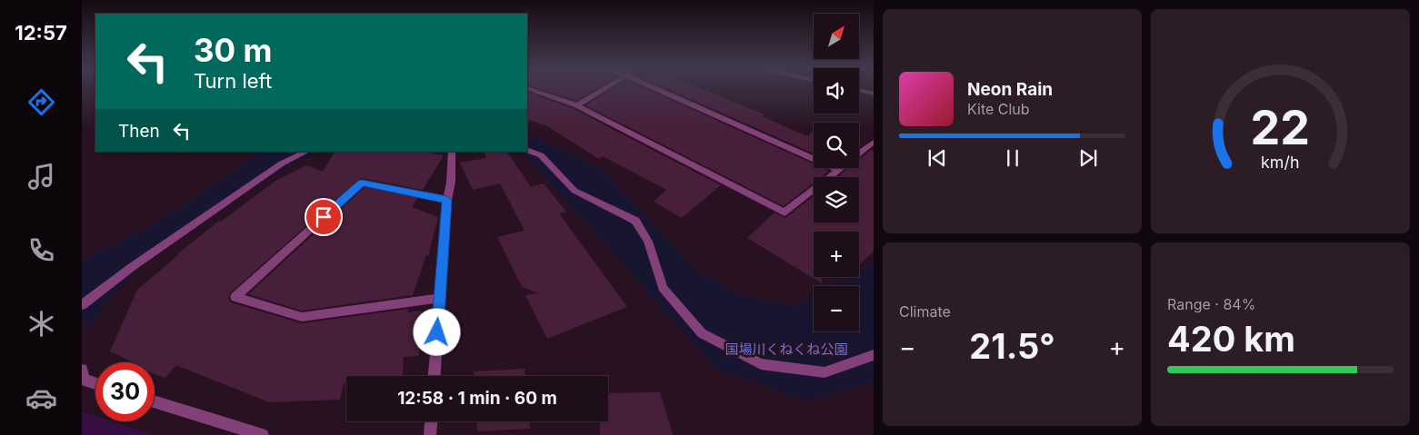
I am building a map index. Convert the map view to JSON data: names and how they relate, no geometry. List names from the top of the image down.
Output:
{
  "parks": ["国場川くねくね公園"],
  "north": "top right",
  "page": {
    "tabs": "12:57",
    "map_buttons": ["+", "−"],
    "turn": ["30 m", "Turn left"],
    "song": ["Neon Rain", "Kite Club"],
    "then": "Then",
    "tile": [
      "Climate",
      ["Range · 84%", "420 km"]
    ],
    "heat": ["−", "21.5°", "+"],
    "limit": "30",
    "trip": "12:58 · 1 min · 60 m",
    "gauge": ["22", "km/h"]
  }
}
